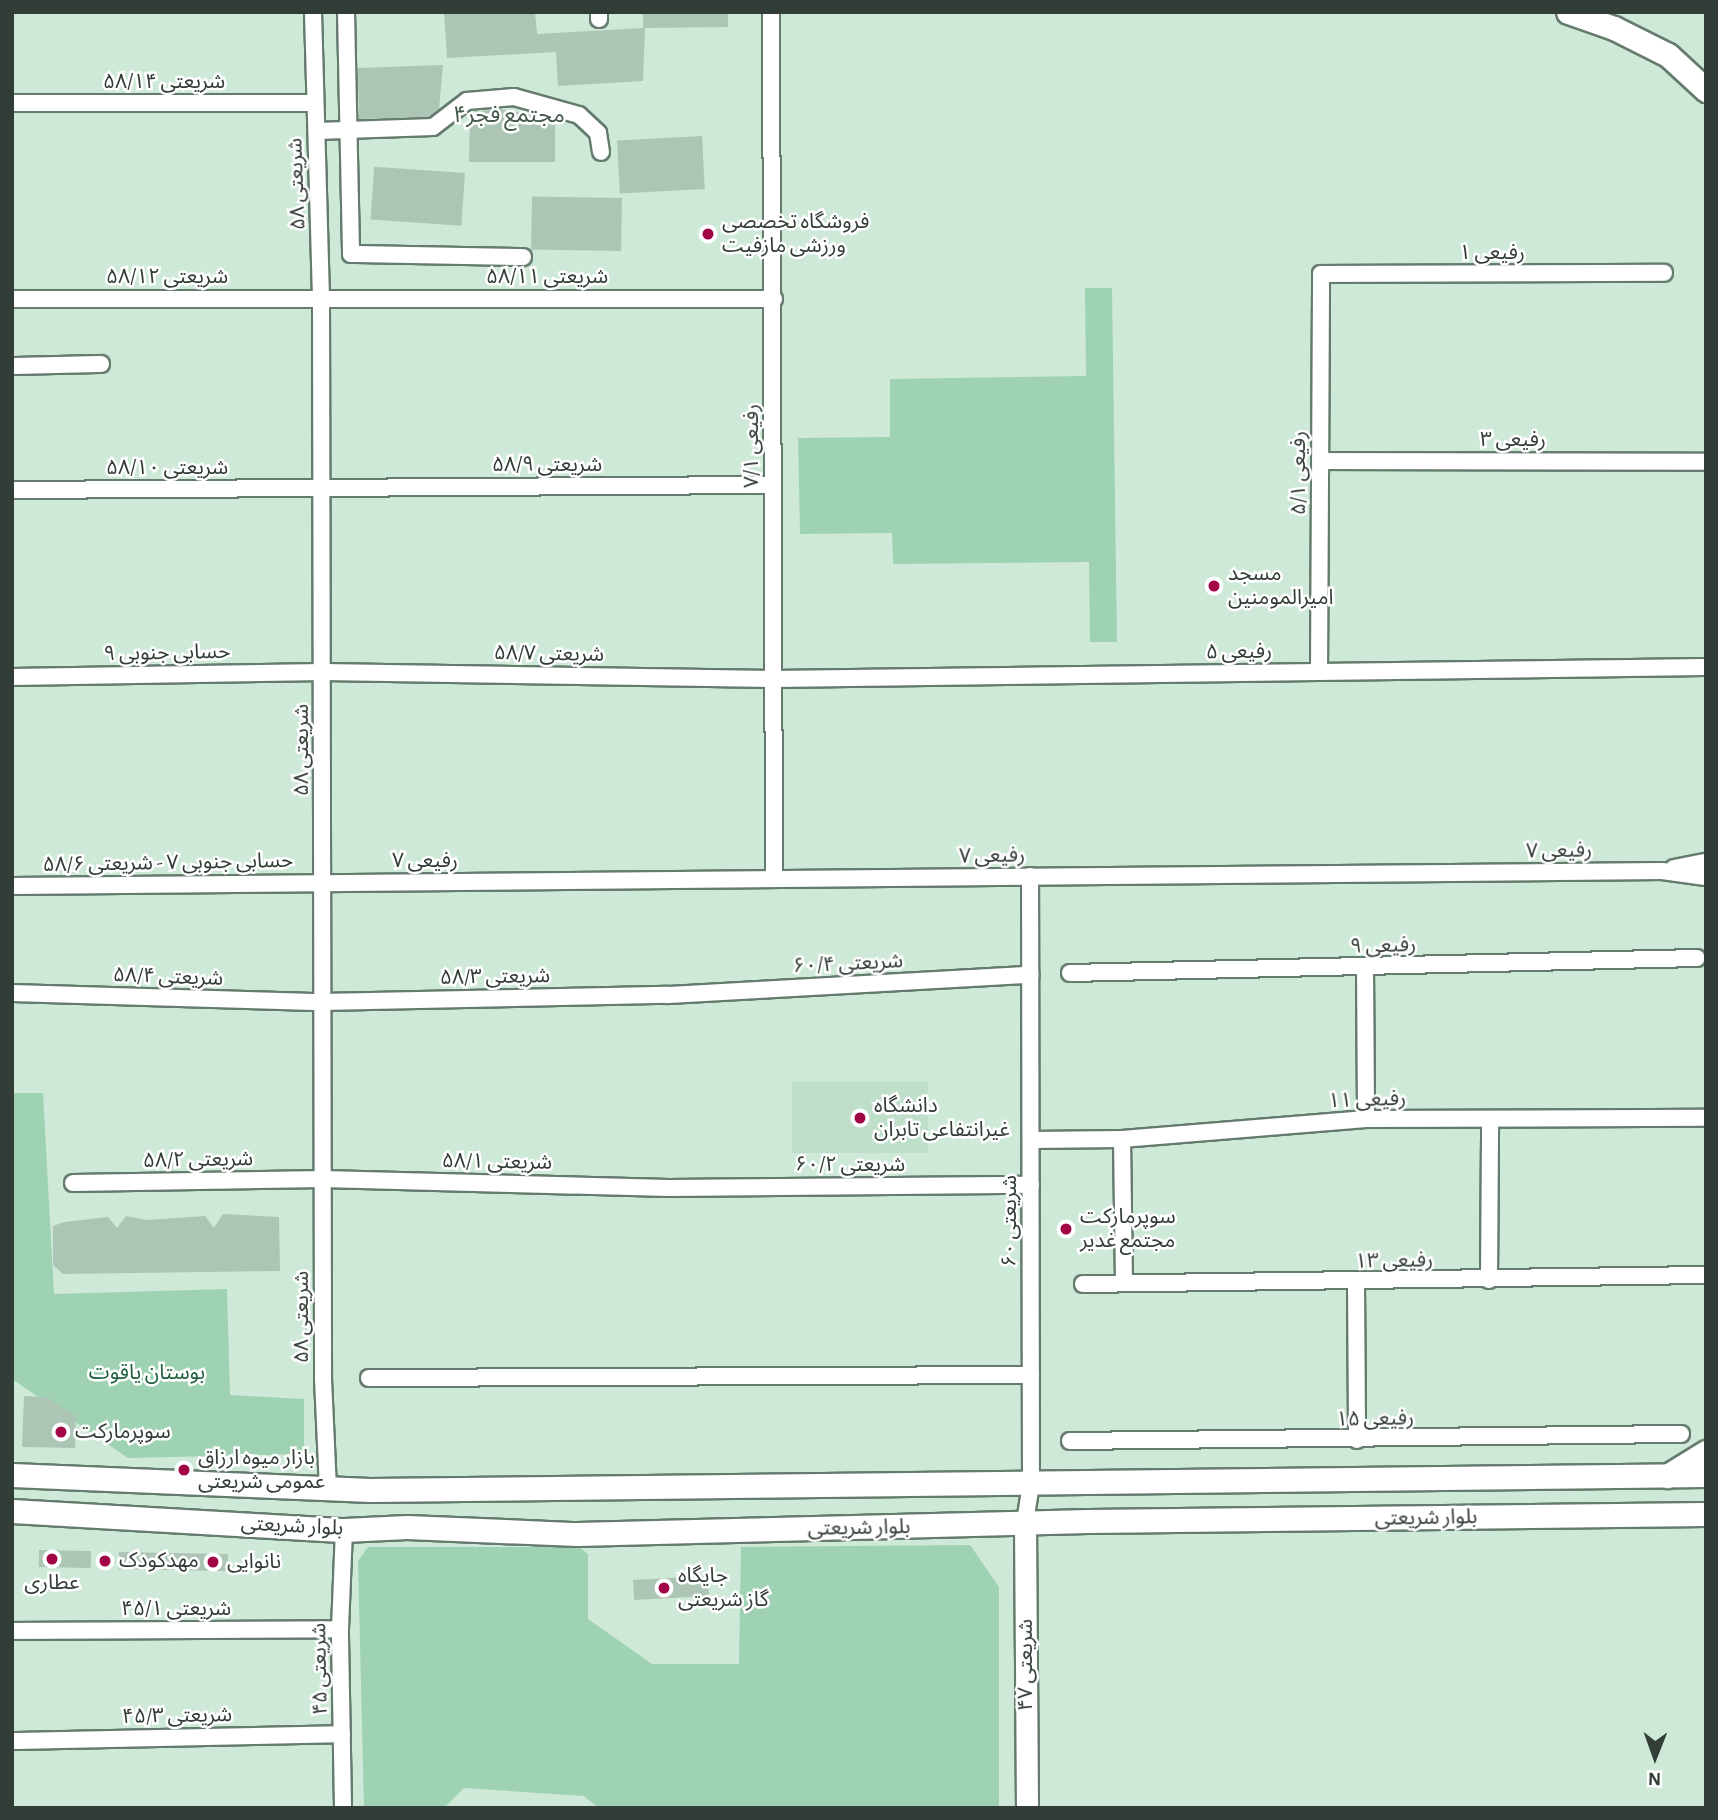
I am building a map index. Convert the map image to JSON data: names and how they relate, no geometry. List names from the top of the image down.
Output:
{
  "streets": {
    "main road": ["بلوار شریعتی"],
    "street": [
      "شریعتی ۵۸/۱۴",
      "شریعتی ۵۸",
      "رفیعی ۱",
      "شریعتی ۵۸/۱۲",
      "شریعتی ۵۸/۱۱",
      "رفیعی ۳",
      "رفیعی ۷/۱",
      "شریعتی ۵۸/۹",
      "شریعتی ۵۸/۱۰",
      "رفیعی ۵/۱",
      "رفیعی ۵",
      "حسابی جنوبی ۹",
      "شریعتی ۵۸/۷",
      "رفیعی ۷",
      "حسابی جنوبی ۷ - شریعتی ۵۸/۶",
      "رفیعی ۹",
      "شریعتی ۶۰/۴",
      "شریعتی ۵۸/۴",
      "شریعتی ۵۸/۳",
      "رفیعی ۱۱",
      "شریعتی ۵۸/۲",
      "شریعتی ۵۸/۱",
      "شریعتی ۶۰/۲",
      "شریعتی ۶۰",
      "رفیعی ۱۳",
      "رفیعی ۱۵",
      "شریعتی ۴۵/۱",
      "شریعتی ۴۷",
      "شریعتی ۴۵",
      "شریعتی ۴۵/۳"
    ]
  },
  "crossings": [
    ["شریعتی ۵۸/۱۴", "شریعتی ۵۸"],
    ["شریعتی ۵۸", "شریعتی ۵۸/۱۲"],
    ["شریعتی ۵۸", "شریعتی ۵۸/۱۱"],
    ["شریعتی ۵۸", "شریعتی ۵۸/۹"],
    ["شریعتی ۵۸", "شریعتی ۵۸/۱۰"],
    ["شریعتی ۵۸", "حسابی جنوبی ۹"],
    ["شریعتی ۵۸", "شریعتی ۵۸/۷"],
    ["شریعتی ۵۸", "رفیعی ۷"],
    ["شریعتی ۵۸", "حسابی جنوبی ۷ - شریعتی ۵۸/۶"],
    ["شریعتی ۵۸", "شریعتی ۵۸/۴"],
    ["شریعتی ۵۸", "شریعتی ۵۸/۳"],
    ["شریعتی ۵۸", "شریعتی ۵۸/۲"],
    ["شریعتی ۵۸", "شریعتی ۵۸/۱"],
    ["شریعتی ۵۸", "بلوار شریعتی"],
    ["رفیعی ۱", "رفیعی ۵/۱"],
    ["شریعتی ۵۸/۱۲", "شریعتی ۵۸/۱۱"],
    ["شریعتی ۵۸/۱۱", "رفیعی ۷/۱"],
    ["رفیعی ۳", "رفیعی ۵/۱"],
    ["رفیعی ۷/۱", "شریعتی ۵۸/۹"],
    ["رفیعی ۷/۱", "رفیعی ۵"],
    ["رفیعی ۷/۱", "شریعتی ۵۸/۷"],
    ["رفیعی ۷/۱", "رفیعی ۷"],
    ["شریعتی ۵۸/۹", "شریعتی ۵۸/۱۰"],
    ["رفیعی ۵/۱", "رفیعی ۵"],
    ["رفیعی ۵", "شریعتی ۵۸/۷"],
    ["حسابی جنوبی ۹", "شریعتی ۵۸/۷"],
    ["رفیعی ۷", "حسابی جنوبی ۷ - شریعتی ۵۸/۶"],
    ["رفیعی ۷", "شریعتی ۶۰"],
    ["شریعتی ۶۰/۴", "شریعتی ۵۸/۳"],
    ["شریعتی ۶۰/۴", "شریعتی ۶۰"],
    ["شریعتی ۵۸/۴", "شریعتی ۵۸/۳"],
    ["رفیعی ۱۱", "شریعتی ۶۰"],
    ["شریعتی ۵۸/۲", "شریعتی ۵۸/۱"],
    ["شریعتی ۵۸/۱", "شریعتی ۶۰/۲"],
    ["شریعتی ۶۰/۲", "شریعتی ۶۰"],
    ["شریعتی ۶۰", "بلوار شریعتی"],
    ["شریعتی ۶۰", "شریعتی ۴۷"],
    ["بلوار شریعتی", "شریعتی ۴۷"],
    ["بلوار شریعتی", "شریعتی ۴۵"],
    ["شریعتی ۴۵/۱", "شریعتی ۴۵"],
    ["شریعتی ۴۵", "شریعتی ۴۵/۳"]
  ],
  "districts": ["مجتمع فجر۴"],
  "parks": ["بوستان یاقوت"],
  "places": [
    "فروشگاه تخصصی ورزشی مازفیت",
    "مسجد امیرالمومنین",
    "دانشگاه غیرانتفاعی تابران",
    "سوپرمارکت مجتمع غدیر",
    "سوپرمارکت",
    "بازار میوه ارزاق عمومی شریعتی",
    "عطاری",
    "مهدکودک",
    "نانوایی",
    "جایگاه گاز شریعتی"
  ],
  "north": "bottom"
}
